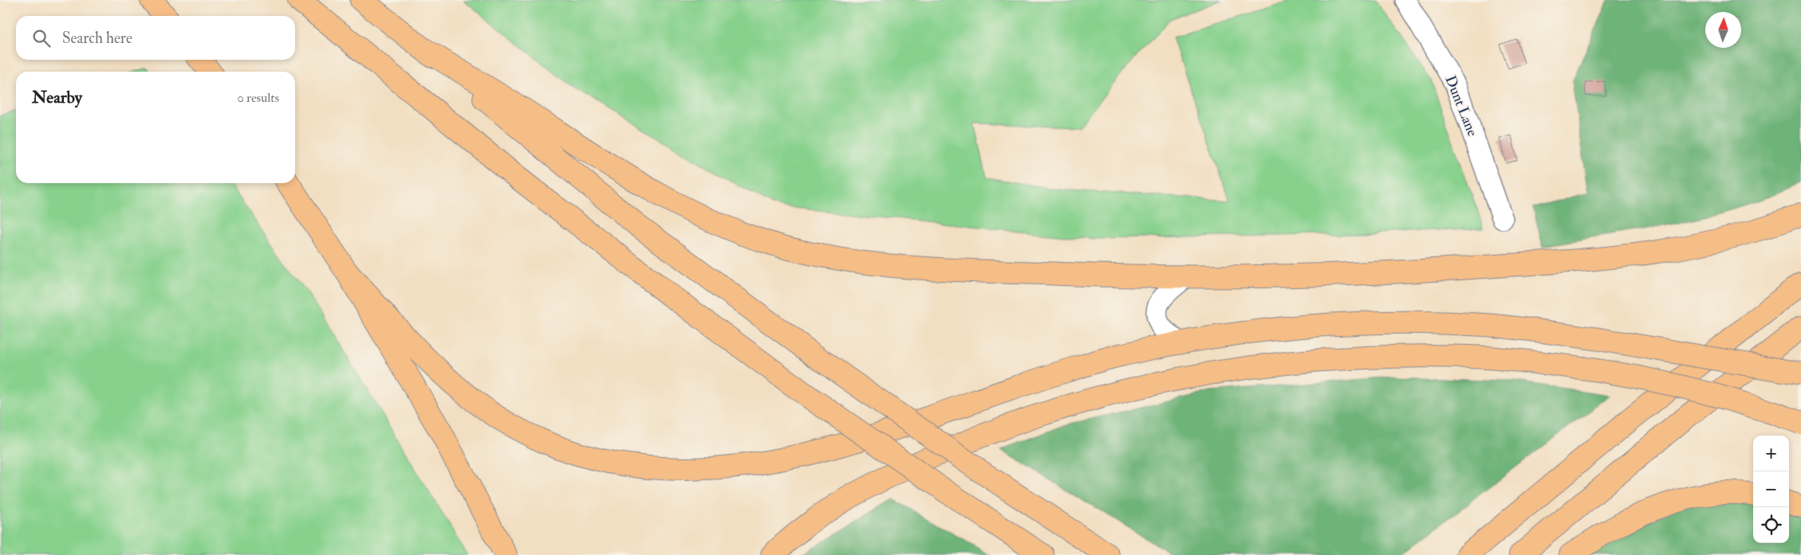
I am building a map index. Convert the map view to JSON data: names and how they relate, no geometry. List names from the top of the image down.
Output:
{
  "streets": {
    "street": ["Dunt Lane"]
  },
  "north": "top",
  "page": {
    "search": "Search here",
    "heading": ["Nearby", "0 results"],
    "map_buttons": ["+", "−"]
  }
}
